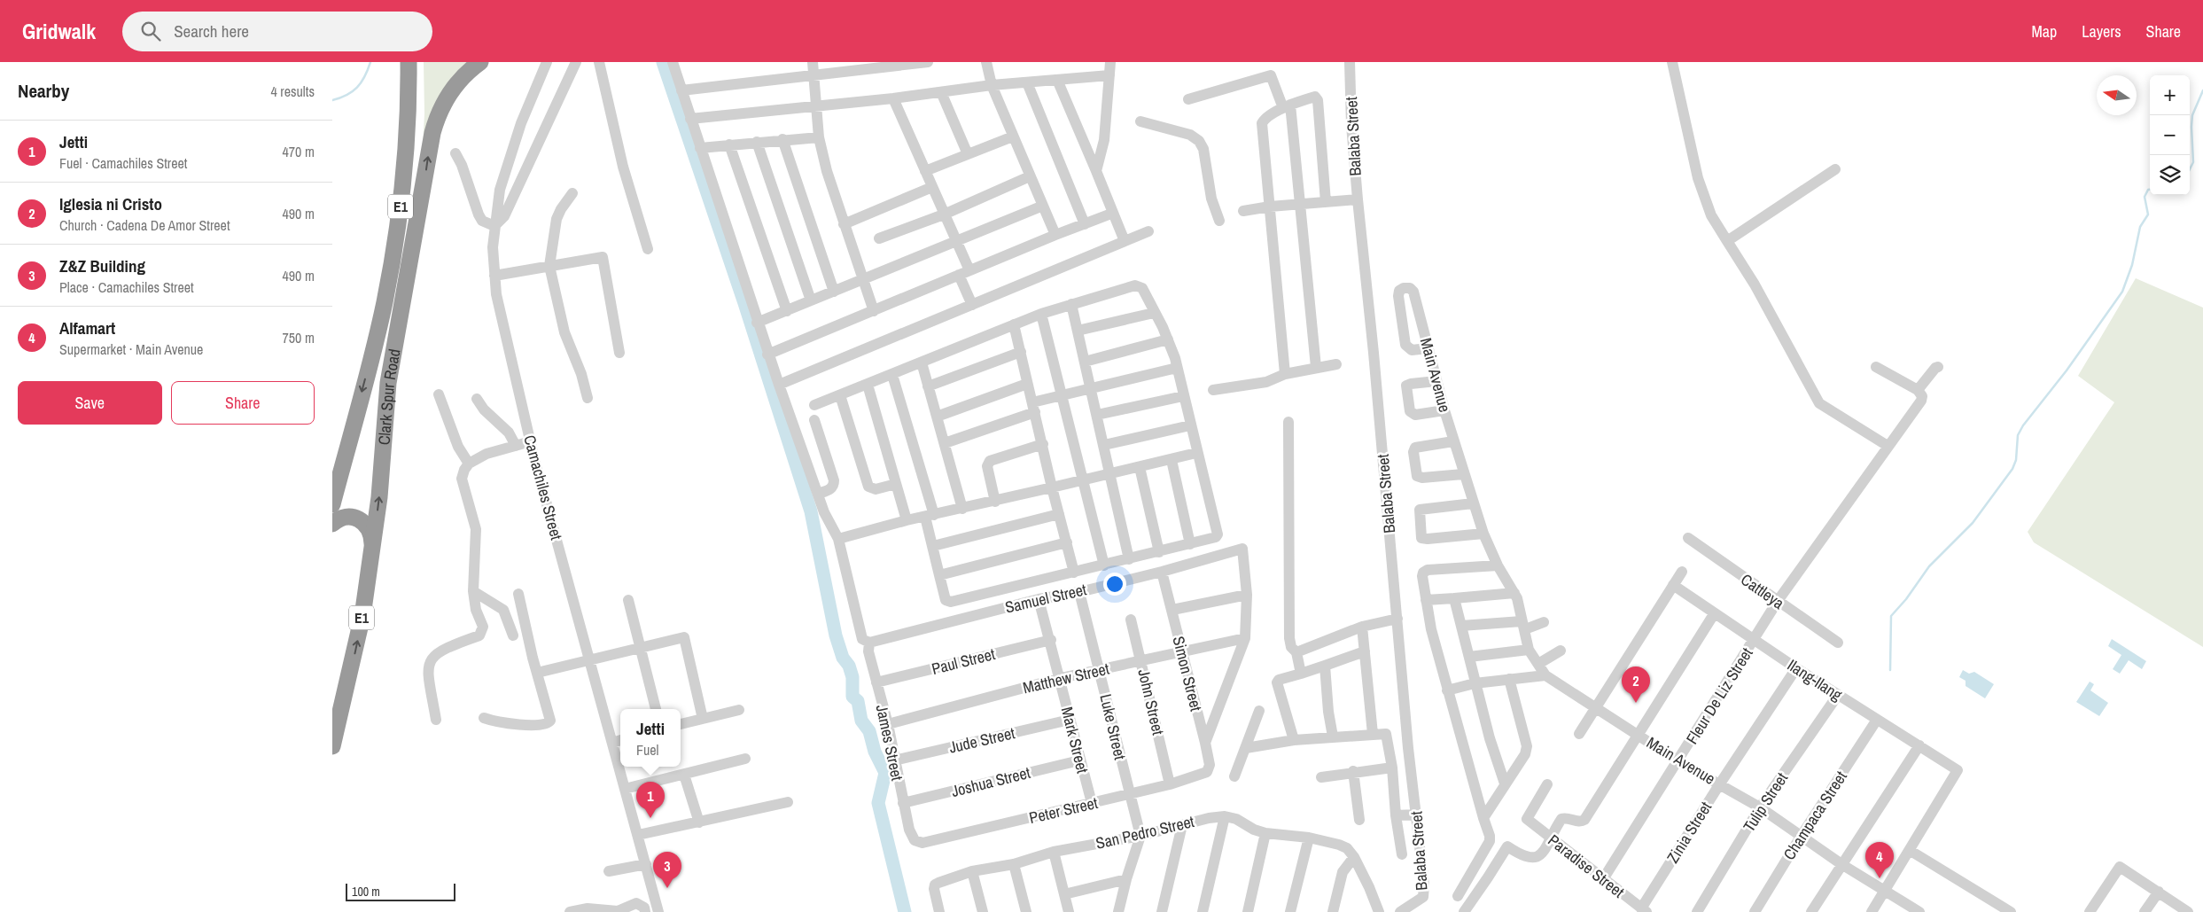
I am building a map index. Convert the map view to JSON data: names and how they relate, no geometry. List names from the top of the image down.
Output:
{
  "streets": {
    "highway": ["E1", "Clark Spur Road"],
    "street": [
      "Balaba Street",
      "Main Avenue",
      "Camachiles Street",
      "Cattleya",
      "Samuel Street",
      "Paul Street",
      "Simon Street",
      "Matthew Street",
      "Ilang-Ilang",
      "Fleur De Liz Street",
      "John Street",
      "Luke Street",
      "Jude Street",
      "Mark Street",
      "James Street",
      "Joshua Street",
      "Tulip Street",
      "Peter Street",
      "Champaca Street",
      "San Pedro Street",
      "Zinia Street",
      "Paradise Street"
    ]
  },
  "crossings": [
    ["Main Avenue", "Fleur De Liz Street"],
    ["Main Avenue", "Tulip Street"],
    ["Main Avenue", "Champaca Street"],
    ["Main Avenue", "Zinia Street"],
    ["Cattleya", "Fleur De Liz Street"],
    ["Samuel Street", "Simon Street"],
    ["Samuel Street", "Luke Street"],
    ["Samuel Street", "Mark Street"],
    ["Samuel Street", "James Street"],
    ["Paul Street", "Mark Street"],
    ["Paul Street", "James Street"],
    ["Simon Street", "Matthew Street"],
    ["Simon Street", "Peter Street"],
    ["Matthew Street", "John Street"],
    ["Matthew Street", "Luke Street"],
    ["Matthew Street", "Mark Street"],
    ["Matthew Street", "James Street"],
    ["Ilang-Ilang", "Fleur De Liz Street"],
    ["Ilang-Ilang", "Tulip Street"],
    ["Ilang-Ilang", "Champaca Street"],
    ["Ilang-Ilang", "Zinia Street"],
    ["Fleur De Liz Street", "Paradise Street"],
    ["John Street", "Peter Street"],
    ["Luke Street", "Peter Street"],
    ["Luke Street", "San Pedro Street"],
    ["Jude Street", "Mark Street"],
    ["Jude Street", "James Street"],
    ["Mark Street", "Joshua Street"],
    ["Mark Street", "Peter Street"],
    ["James Street", "Joshua Street"],
    ["James Street", "Peter Street"],
    ["Zinia Street", "Paradise Street"]
  ],
  "scale_bar": "100 m",
  "north": "left",
  "page": {
    "header": "Gridwalk",
    "search": "Search here",
    "nav": ["Map", "Layers", "Share"],
    "heading": ["Nearby", "4 results"],
    "map_buttons": ["+", "−"],
    "list": [
      {
        "mark": "1",
        "name": "Jetti",
        "note": "Fuel · Camachiles Street",
        "value": "470 m"
      },
      {
        "mark": "2",
        "name": "Iglesia ni Cristo",
        "note": "Church · Cadena De Amor Street",
        "value": "490 m"
      },
      {
        "mark": "3",
        "name": "Z&Z Building",
        "note": "Place · Camachiles Street",
        "value": "490 m"
      },
      {
        "mark": "4",
        "name": "Alfamart",
        "note": "Supermarket · Main Avenue",
        "value": "750 m"
      }
    ],
    "buttons": ["Save", "Share"],
    "pins": [
      "2",
      "1",
      "4",
      "3"
    ],
    "popup": ["Jetti", "Fuel"],
    "scale": "100 m"
  }
}
